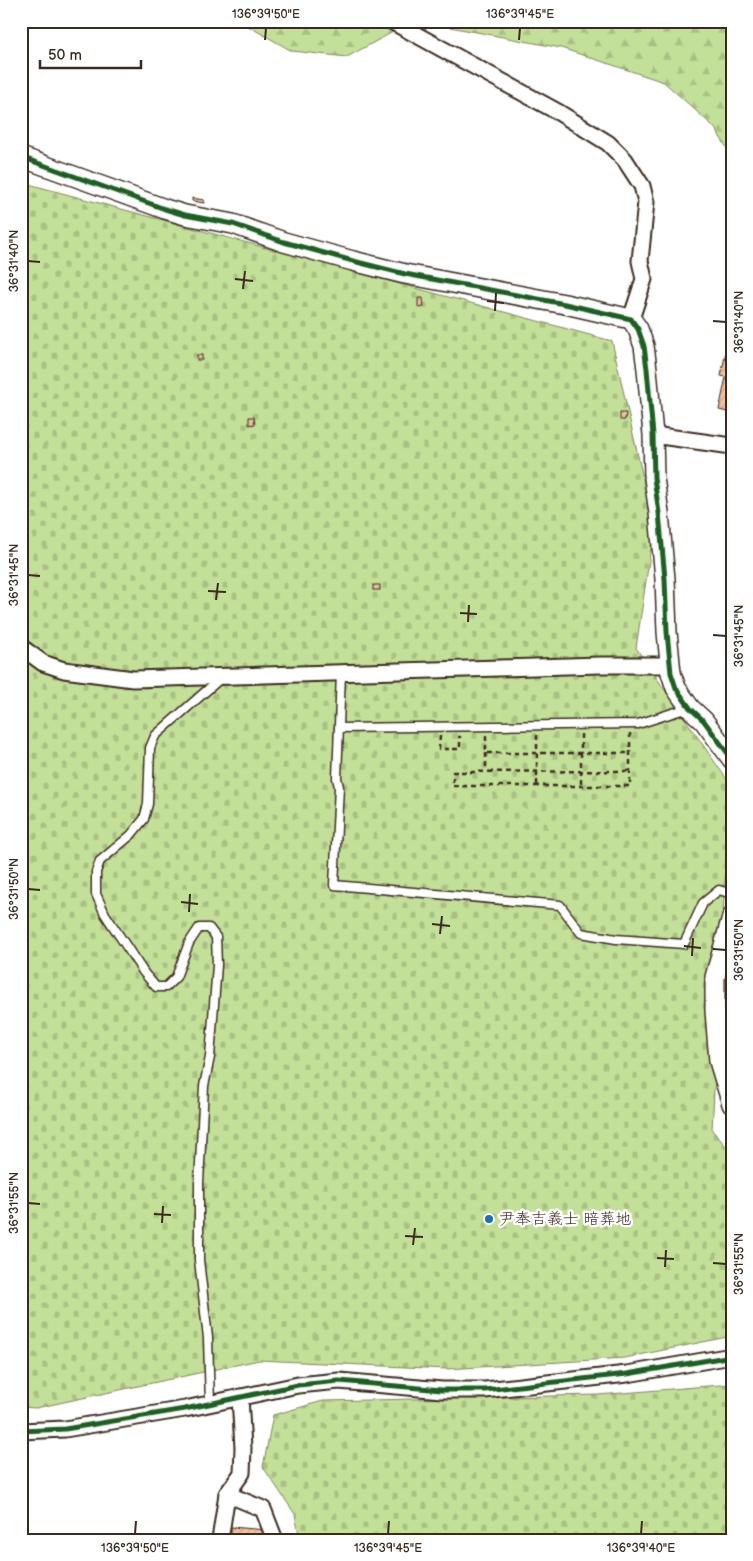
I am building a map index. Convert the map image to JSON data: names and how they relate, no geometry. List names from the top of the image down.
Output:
{
  "places": ["尹奉吉義士 暗葬地"],
  "scale_bar": "50 m",
  "coordinates": [
    "136°39'50\"E",
    "136°39'45\"E",
    "36°31'40\"N",
    "36°31'45\"N",
    "36°31'50\"N",
    "36°31'55\"N",
    "136°39'40\"E"
  ]
}
